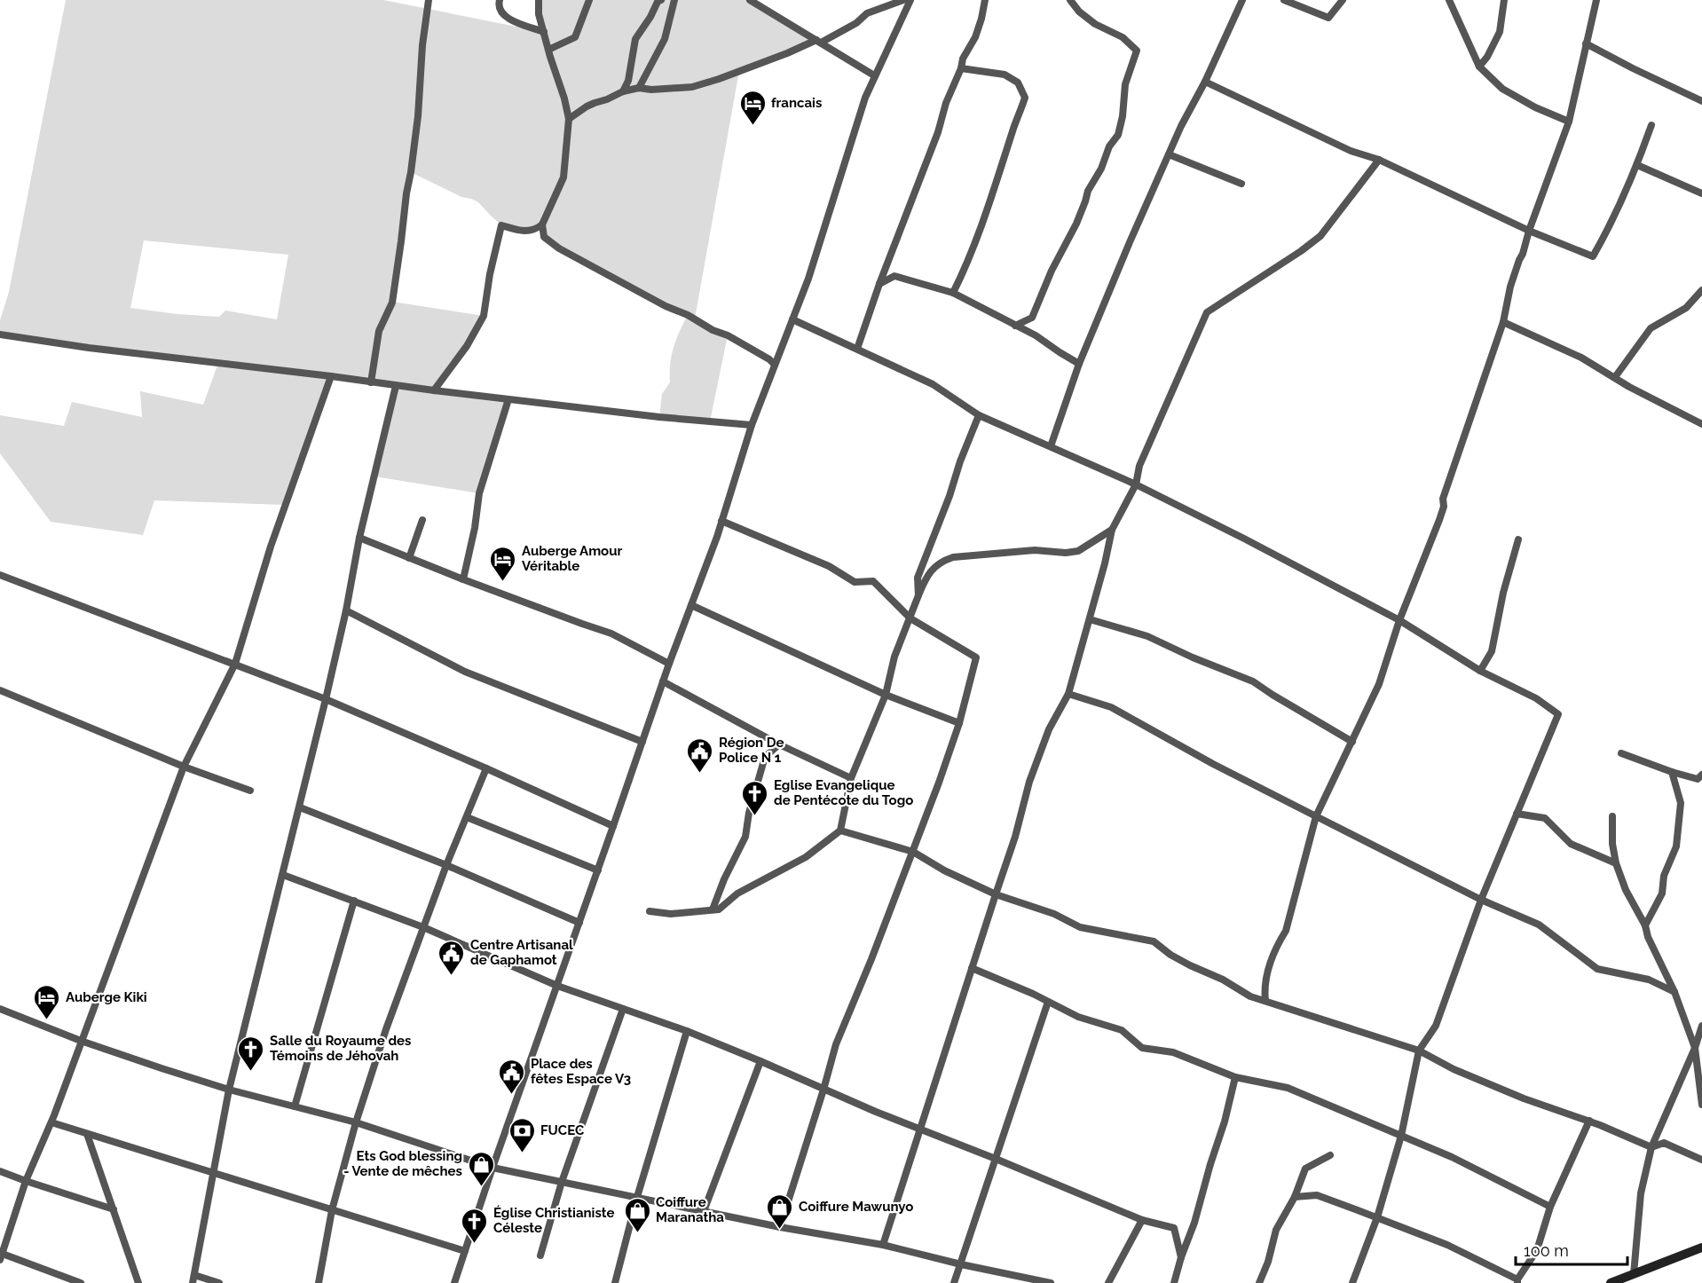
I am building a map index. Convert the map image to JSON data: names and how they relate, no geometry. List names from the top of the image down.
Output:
{
  "places": {
    "hotel": ["francais", "Auberge Amour Véritable", "Auberge Kiki"],
    "public building": ["Région De Police N 1", "Centre Artisanal de Gaphamot", "Place des fêtes Espace V3"],
    "church": ["Eglise Evangelique de Pentécote du Togo", "Salle du Royaume des Témoins de Jéhovah", "Église Christianiste Céleste"],
    "bank": ["FUCEC"],
    "shop": ["Ets God blessing - Vente de mêches", "Coiffure Mawunyo", "Coiffure Maranatha"]
  },
  "scale_bar": "100 m"
}
